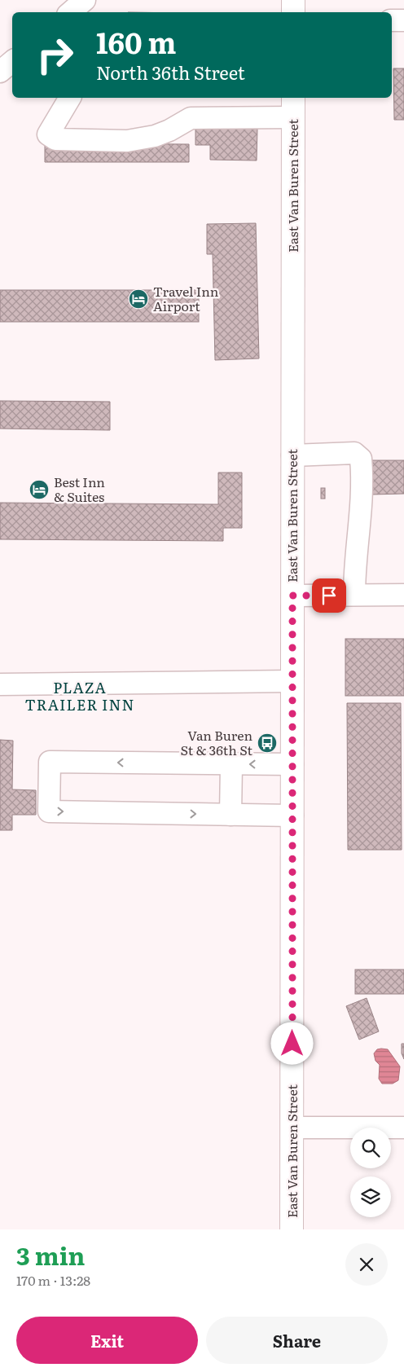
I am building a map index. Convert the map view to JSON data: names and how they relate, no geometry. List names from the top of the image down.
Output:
{
  "streets": {
    "main road": ["East Van Buren Street"]
  },
  "districts": ["PLAZA TRAILER INN"],
  "places": {
    "hotel": ["Travel Inn Airport", "Best Inn & Suites"],
    "bus stop": ["Van Buren St & 36th St"]
  },
  "page": {
    "turn": ["160 m", "North 36th Street"],
    "heading": ["3 min", "170 m · 13:28"],
    "buttons": ["Exit", "Share"]
  }
}
